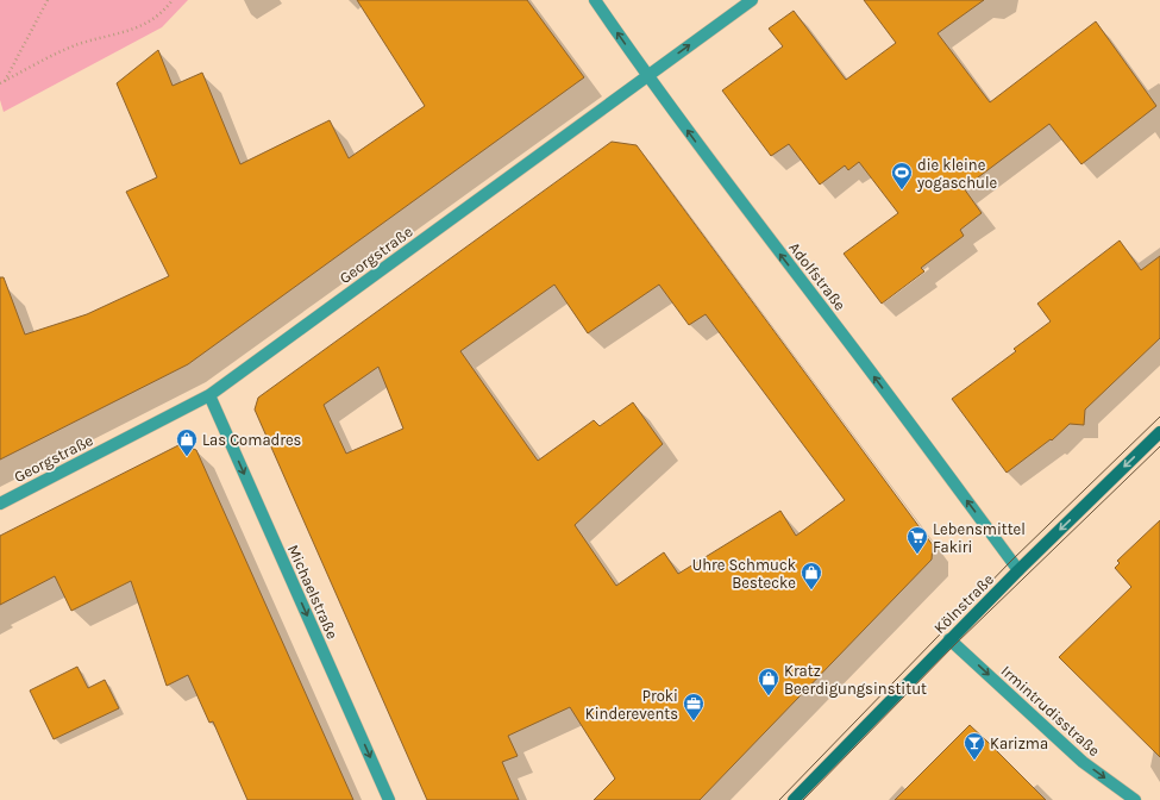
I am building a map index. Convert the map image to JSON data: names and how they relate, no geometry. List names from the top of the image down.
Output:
{
  "streets": {
    "street": [
      "Georgstraße",
      "Adolfstraße",
      "Michaelstraße",
      "Kölnstraße",
      "Irmintrudisstraße"
    ]
  },
  "crossings": [
    ["Georgstraße", "Adolfstraße"],
    ["Georgstraße", "Michaelstraße"],
    ["Adolfstraße", "Kölnstraße"],
    ["Kölnstraße", "Irmintrudisstraße"]
  ],
  "one_way": [
    "Adolfstraße",
    "Michaelstraße",
    "Kölnstraße",
    "Irmintrudisstraße"
  ],
  "places": {
    "sports": ["die kleine yogaschule"],
    "shop": ["Las Comadres", "Uhre Schmuck Bestecke", "Kratz Beerdigungsinstitut"],
    "supermarket": ["Lebensmittel Fakiri"],
    "office": ["Proki Kinderevents"],
    "bar": ["Karizma"]
  }
}
